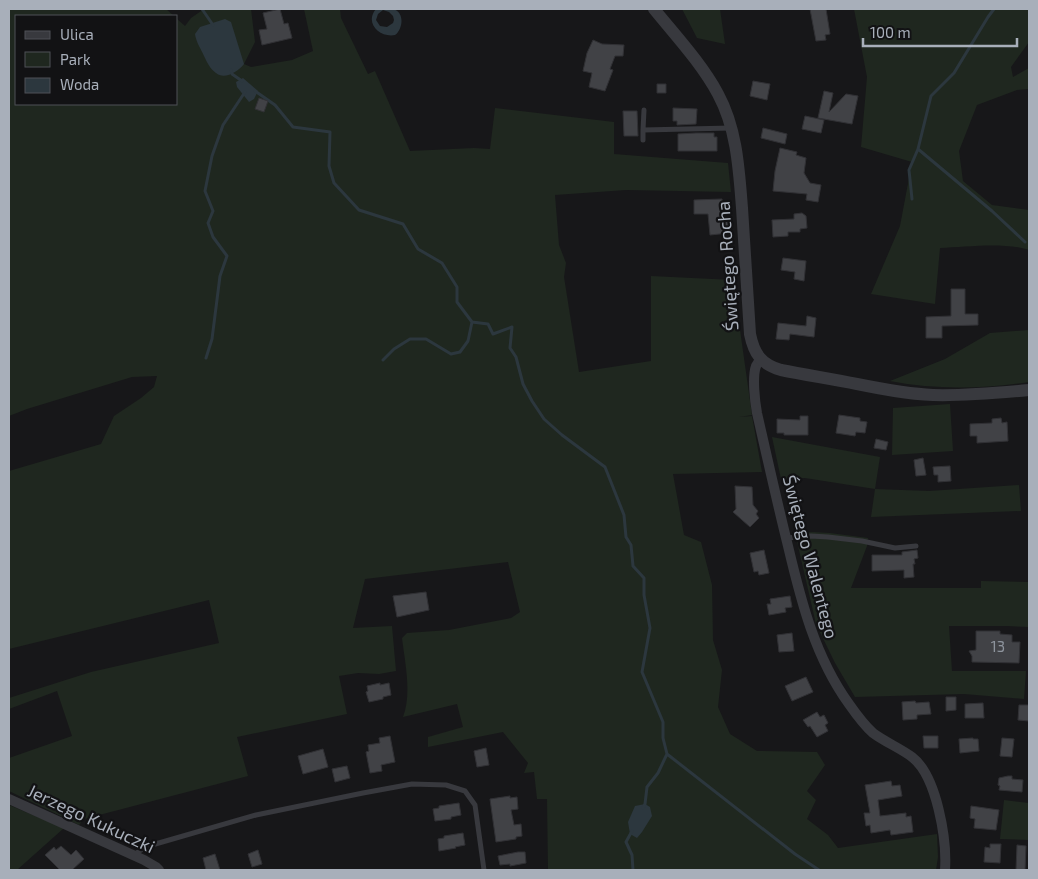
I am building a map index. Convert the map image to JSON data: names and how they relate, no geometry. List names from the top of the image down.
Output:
{
  "streets": {
    "street": ["Świętego Rocha", "Świętego Walentego", "Jerzego Kukuczki"]
  },
  "crossings": [
    ["Świętego Rocha", "Świętego Walentego"]
  ],
  "house_numbers": ["13"],
  "legend": ["Ulica", "Park", "Woda"],
  "scale_bar": "100 m"
}
